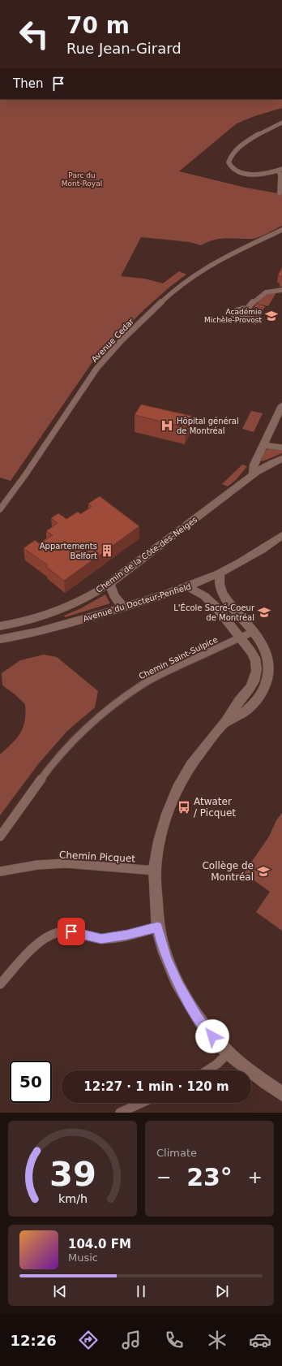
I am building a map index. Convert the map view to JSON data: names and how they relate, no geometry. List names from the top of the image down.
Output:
{
  "streets": {
    "main road": ["Chemin de la Côte-des-Neiges", "Avenue du Docteur-Penfield"],
    "street": ["Avenue Cedar", "Chemin Saint-Sulpice", "Chemin Picquet"]
  },
  "parks": ["Parc du Mont-Royal"],
  "places": {
    "school or university": ["Académie Michèle-Provost", "L'École Sacré-Coeur de Montréal", "Collège de Montréal"],
    "hospital": ["Hôpital général de Montréal"],
    "building": ["Appartements Belfort"],
    "bus stop": ["Atwater / Picquet"]
  },
  "page": {
    "turn": ["70 m", "Rue Jean-Girard"],
    "then": "Then",
    "limit": "50",
    "trip": "12:27 · 1 min · 120 m",
    "tile": "Climate",
    "heat": ["−", "23°", "+"],
    "song": ["104.0 FM", "Music"],
    "tabs": "12:26",
    "gauge": ["39", "km/h"]
  }
}
